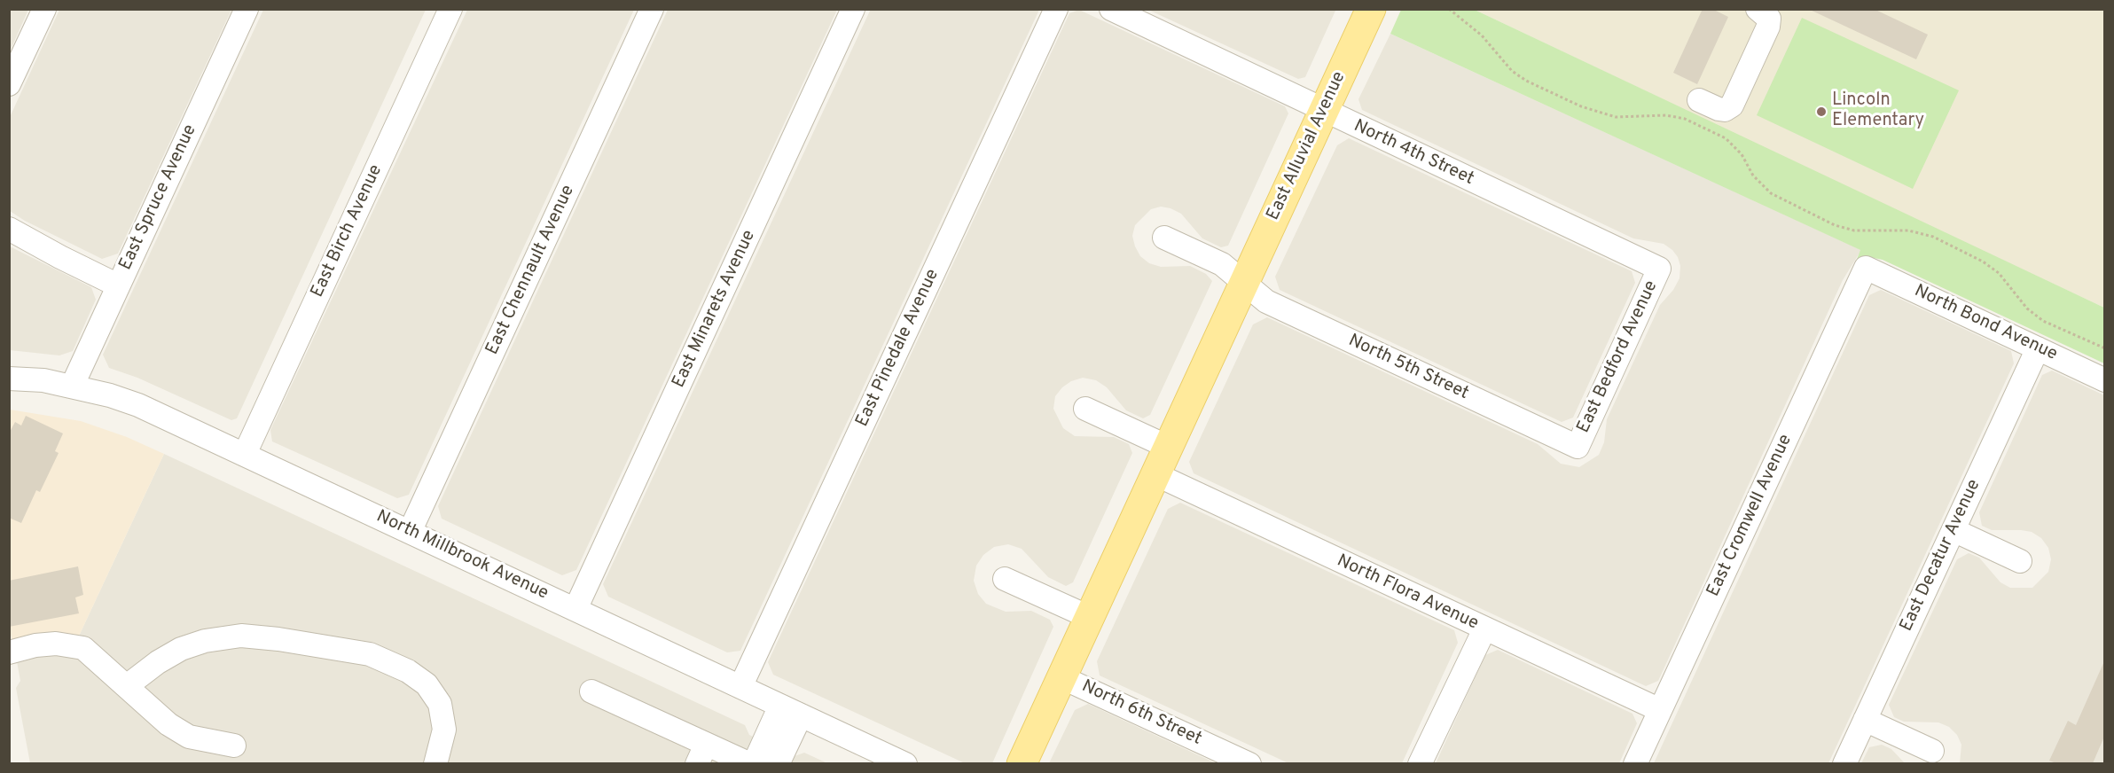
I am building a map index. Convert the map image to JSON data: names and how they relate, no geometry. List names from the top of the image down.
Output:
{
  "streets": {
    "main road": ["East Alluvial Avenue"],
    "street": [
      "North 4th Street",
      "East Spruce Avenue",
      "East Birch Avenue",
      "East Chennault Avenue",
      "East Minarets Avenue",
      "North Bond Avenue",
      "East Pinedale Avenue",
      "East Bedford Avenue",
      "North 5th Street",
      "East Cromwell Avenue",
      "North Millbrook Avenue",
      "East Decatur Avenue",
      "North Flora Avenue",
      "North 6th Street"
    ]
  },
  "crossings": [
    ["East Alluvial Avenue", "North 4th Street"],
    ["East Alluvial Avenue", "North 5th Street"],
    ["East Alluvial Avenue", "North Flora Avenue"],
    ["East Alluvial Avenue", "North 6th Street"],
    ["North 4th Street", "East Bedford Avenue"],
    ["East Spruce Avenue", "North Millbrook Avenue"],
    ["East Birch Avenue", "North Millbrook Avenue"],
    ["East Chennault Avenue", "North Millbrook Avenue"],
    ["East Minarets Avenue", "North Millbrook Avenue"],
    ["North Bond Avenue", "East Cromwell Avenue"],
    ["North Bond Avenue", "East Decatur Avenue"],
    ["East Pinedale Avenue", "North Millbrook Avenue"],
    ["East Bedford Avenue", "North 5th Street"],
    ["East Cromwell Avenue", "North Flora Avenue"]
  ],
  "places": ["Lincoln Elementary"]
}
